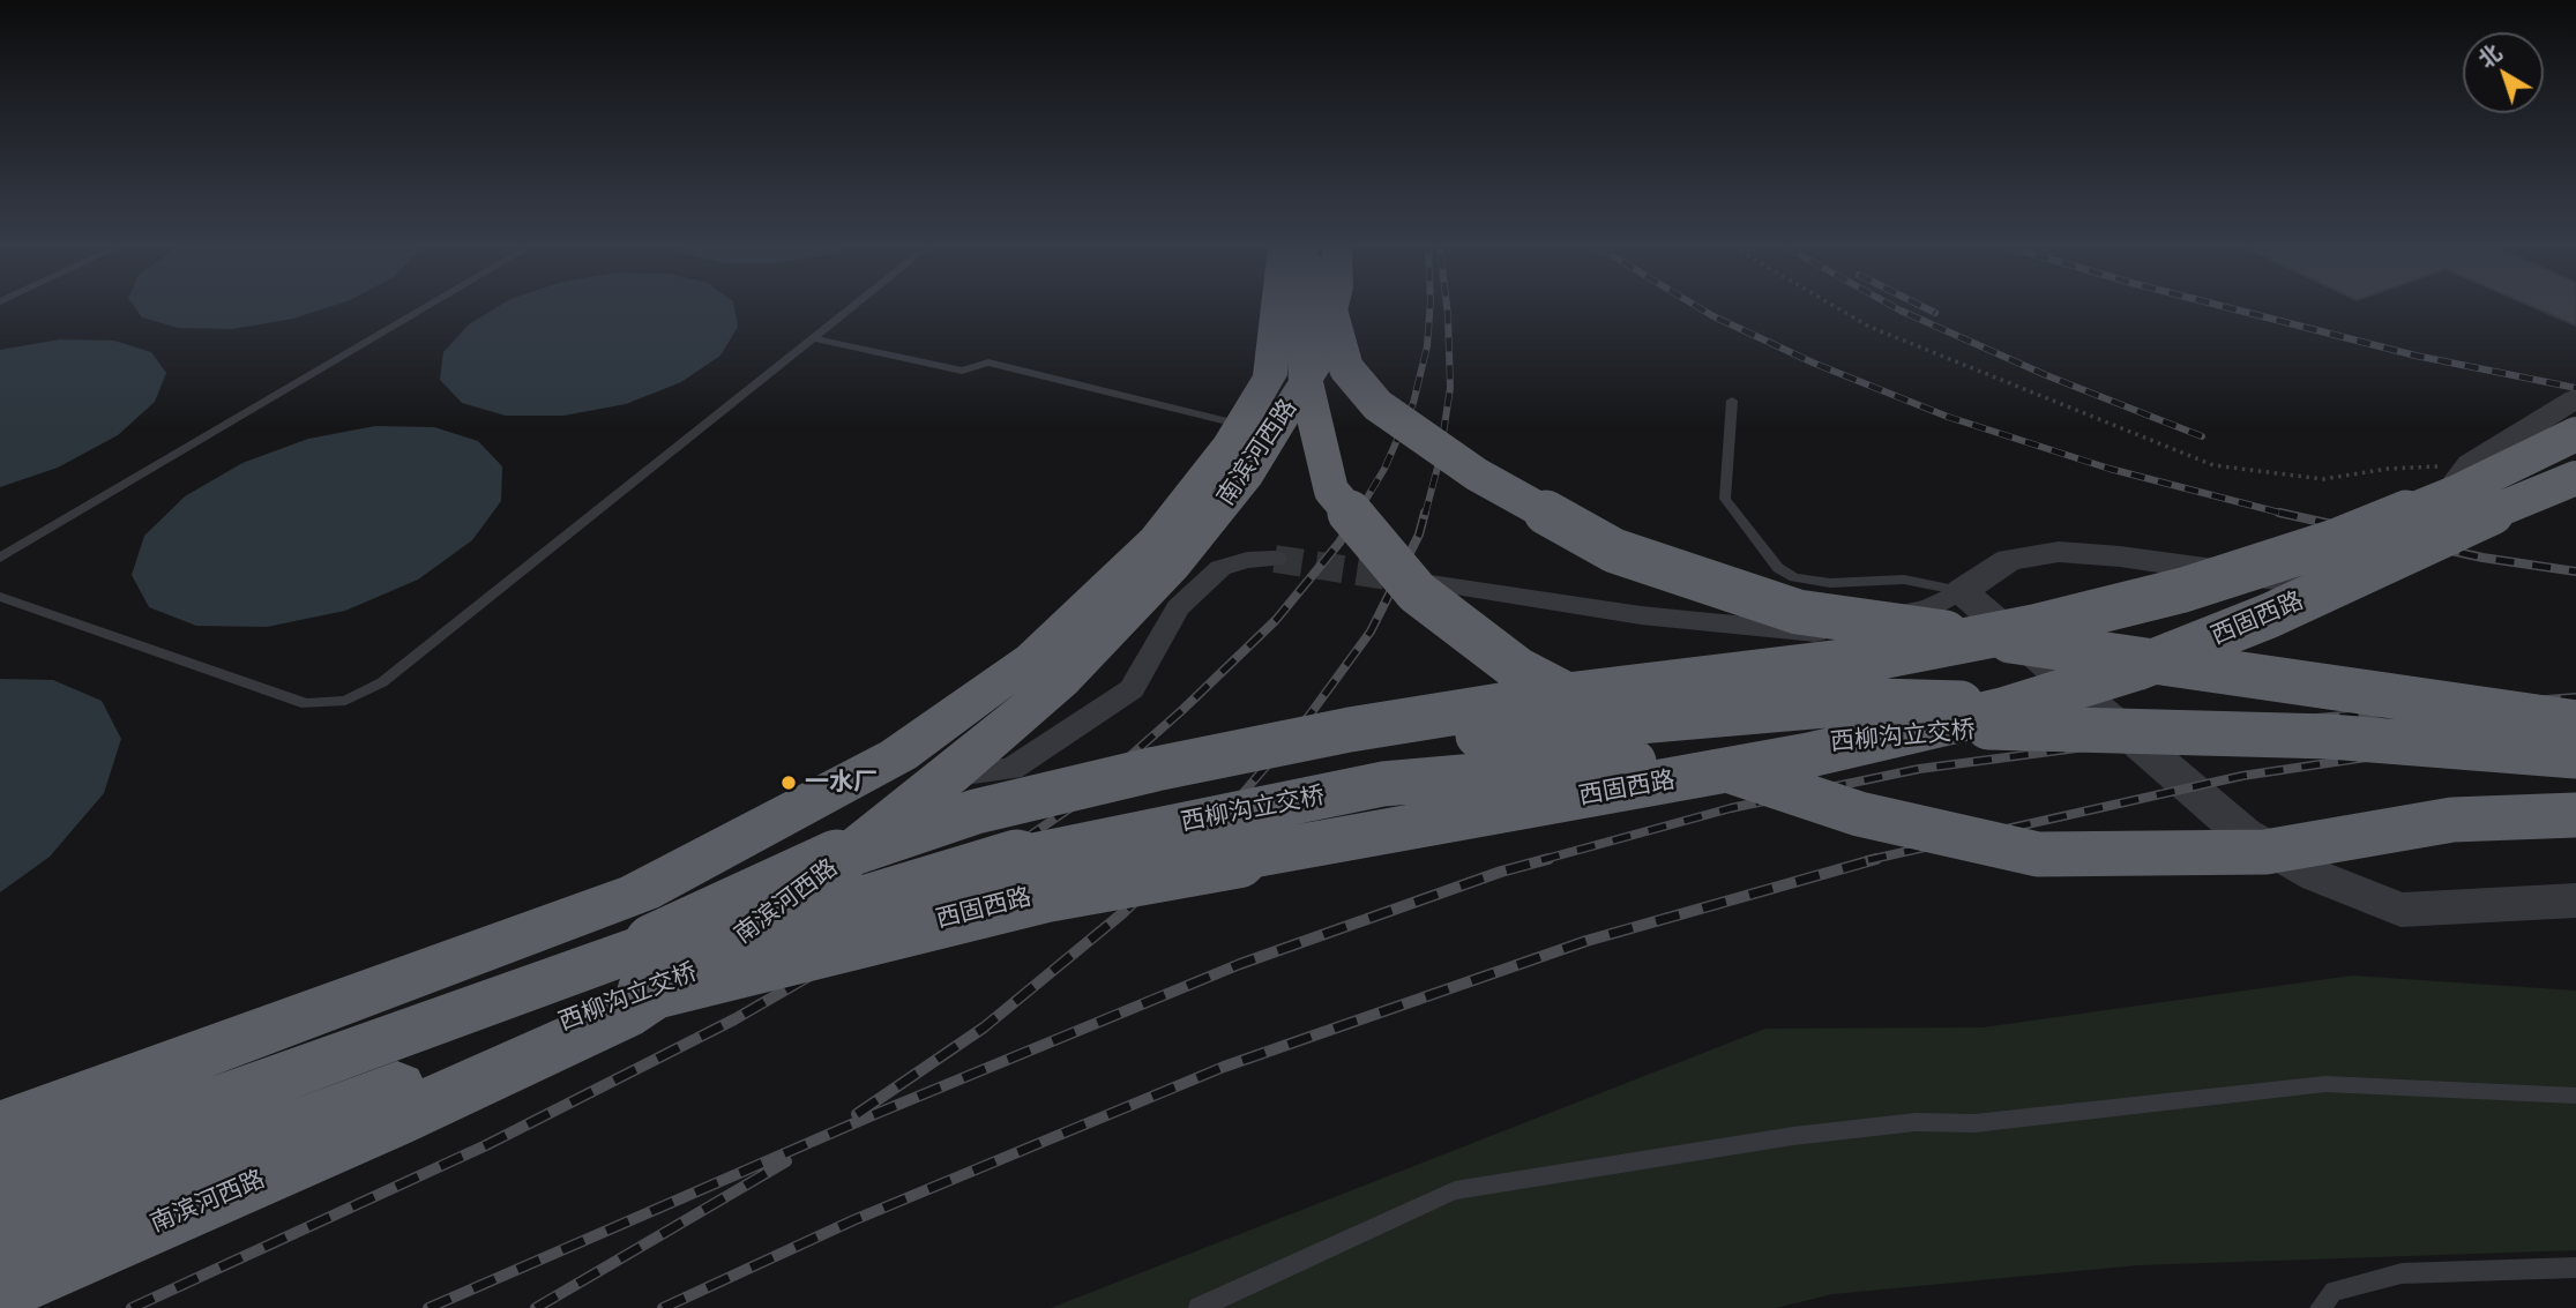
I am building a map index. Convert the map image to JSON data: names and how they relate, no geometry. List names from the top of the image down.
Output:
{
  "streets": {
    "highway": ["南滨河西路", "西固西路", "西柳沟立交桥"]
  },
  "crossings": [
    ["西固西路", "西柳沟立交桥"]
  ],
  "places": ["一水厂"],
  "north": "top left"
}
